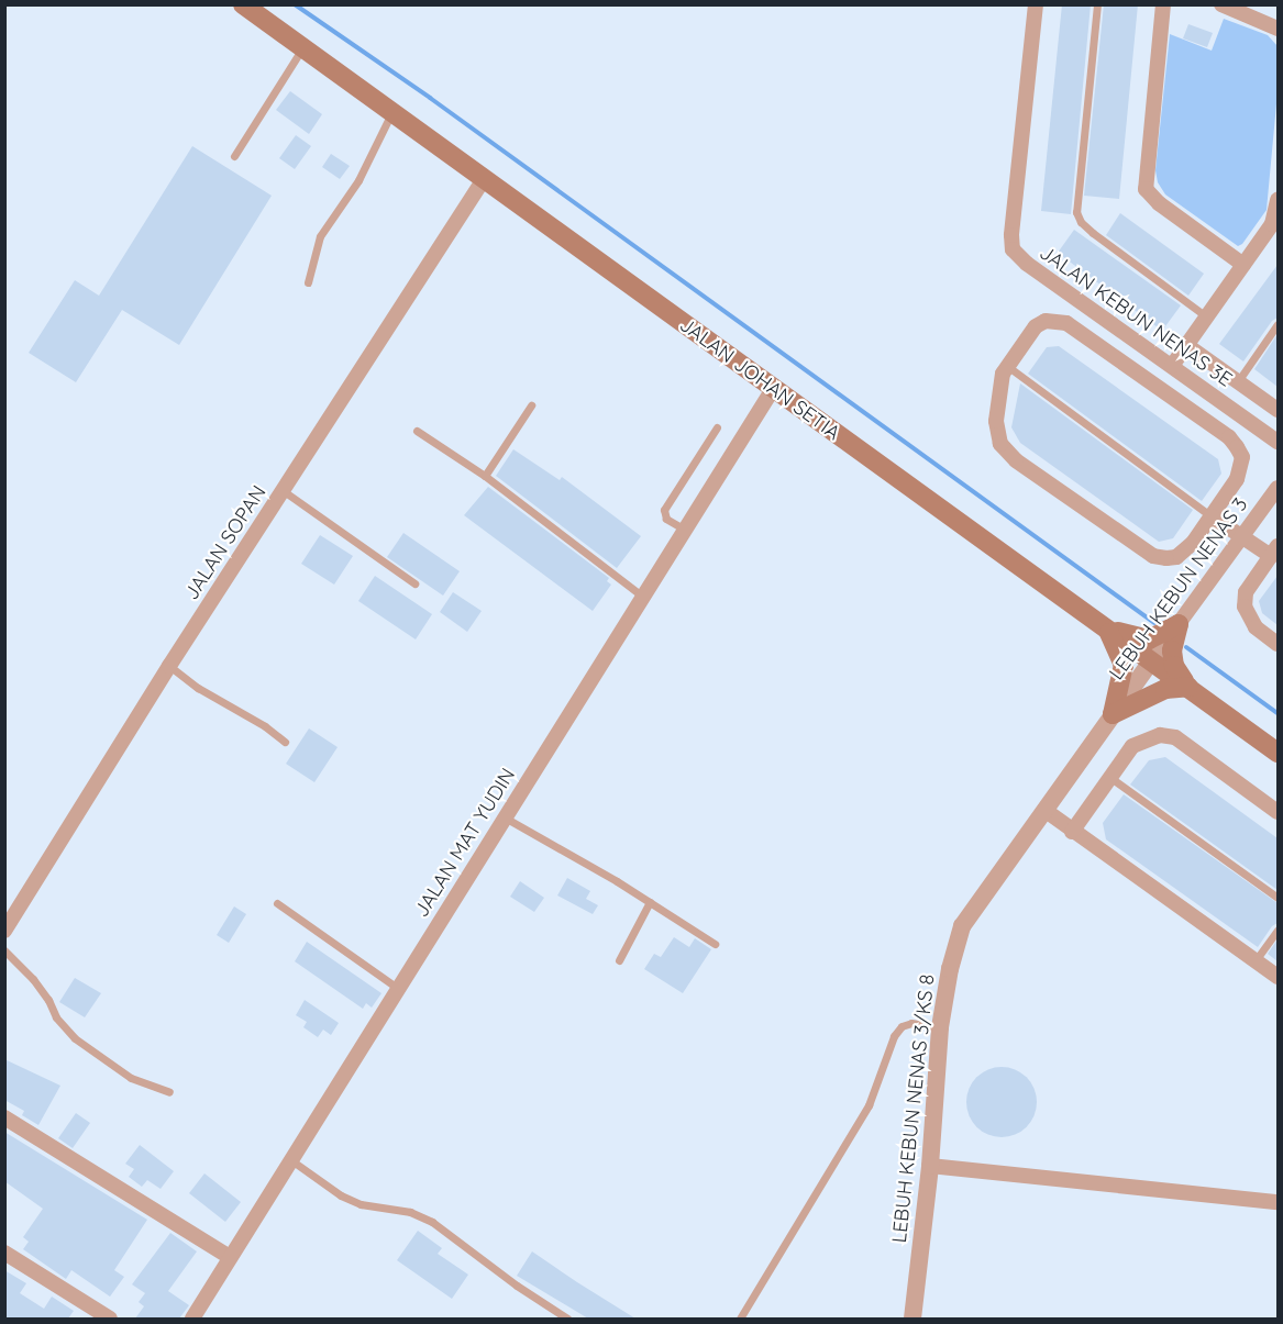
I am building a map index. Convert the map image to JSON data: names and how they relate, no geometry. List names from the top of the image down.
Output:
{
  "streets": {
    "main road": ["JALAN JOHAN SETIA"],
    "street": [
      "JALAN KEBUN NENAS 3E",
      "JALAN SOPAN",
      "LEBUH KEBUN NENAS 3",
      "JALAN MAT YUDIN",
      "LEBUH KEBUN NENAS 3/KS 8"
    ]
  },
  "crossings": [
    ["JALAN JOHAN SETIA", "JALAN SOPAN"],
    ["JALAN JOHAN SETIA", "LEBUH KEBUN NENAS 3"],
    ["JALAN JOHAN SETIA", "JALAN MAT YUDIN"],
    ["LEBUH KEBUN NENAS 3", "LEBUH KEBUN NENAS 3/KS 8"]
  ]
}
